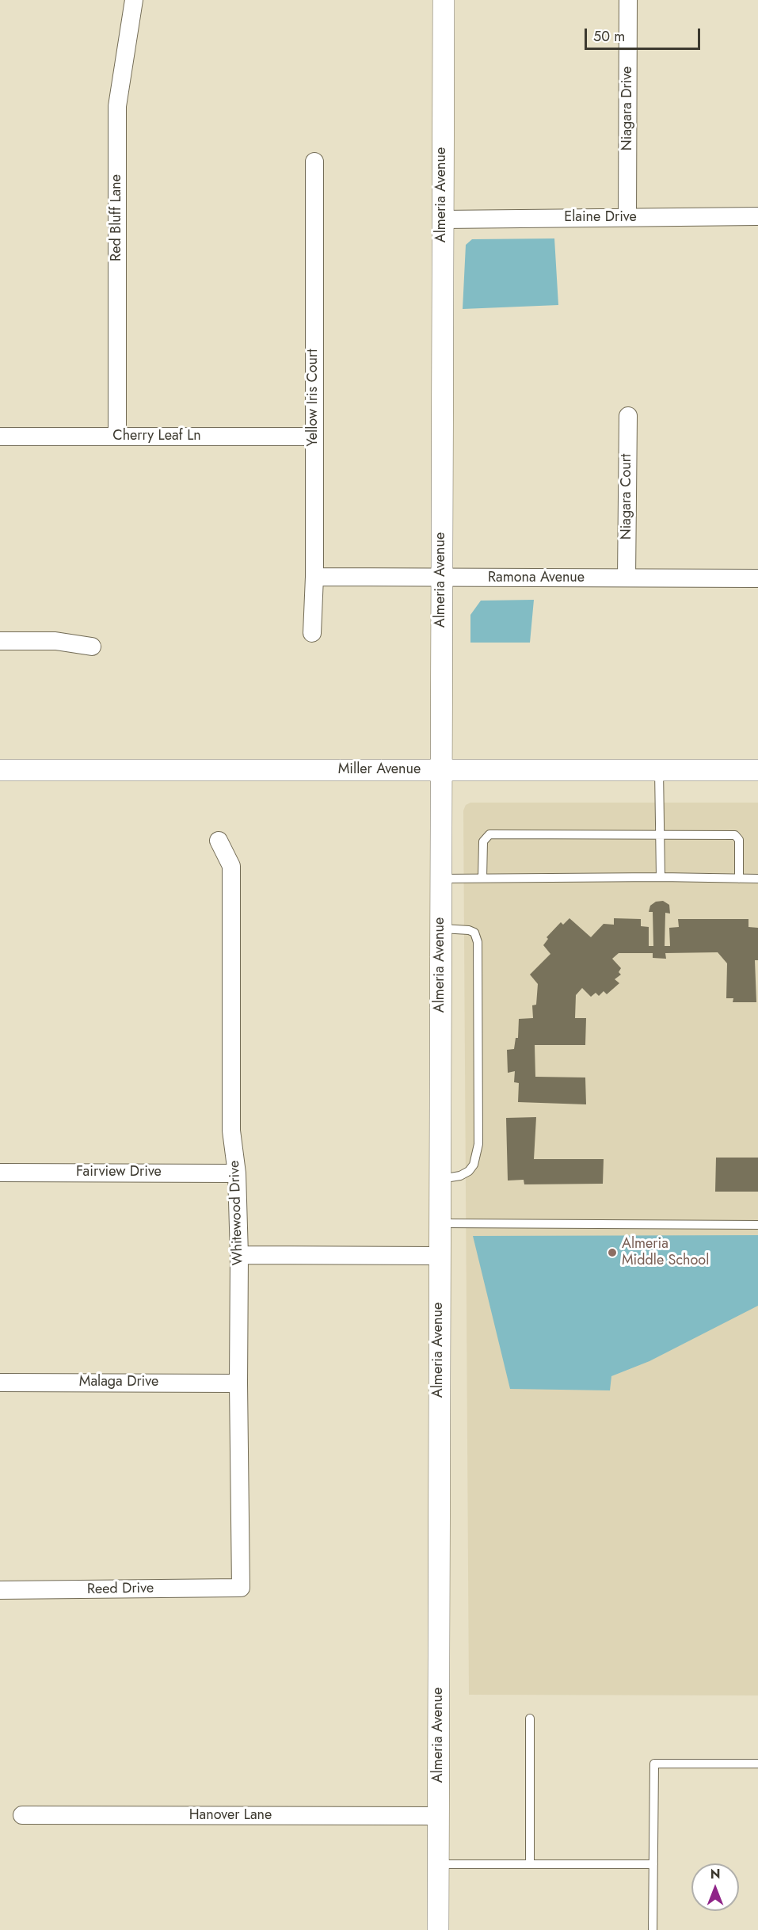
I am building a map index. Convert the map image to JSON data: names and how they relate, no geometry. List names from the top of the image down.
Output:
{
  "streets": {
    "street": [
      "Niagara Drive",
      "Almeria Avenue",
      "Red Bluff Lane",
      "Elaine Drive",
      "Yellow Iris Court",
      "Cherry Leaf Ln",
      "Niagara Court",
      "Ramona Avenue",
      "Miller Avenue",
      "Fairview Drive",
      "Whitewood Drive",
      "Malaga Drive",
      "Reed Drive",
      "Hanover Lane"
    ]
  },
  "crossings": [
    ["Niagara Drive", "Elaine Drive"],
    ["Almeria Avenue", "Elaine Drive"],
    ["Almeria Avenue", "Ramona Avenue"],
    ["Almeria Avenue", "Miller Avenue"],
    ["Almeria Avenue", "Hanover Lane"],
    ["Red Bluff Lane", "Cherry Leaf Ln"],
    ["Yellow Iris Court", "Cherry Leaf Ln"],
    ["Yellow Iris Court", "Ramona Avenue"],
    ["Niagara Court", "Ramona Avenue"],
    ["Fairview Drive", "Whitewood Drive"],
    ["Whitewood Drive", "Malaga Drive"],
    ["Whitewood Drive", "Reed Drive"]
  ],
  "places": ["Almeria Middle School"],
  "scale_bar": "50 m",
  "north": "top"
}
